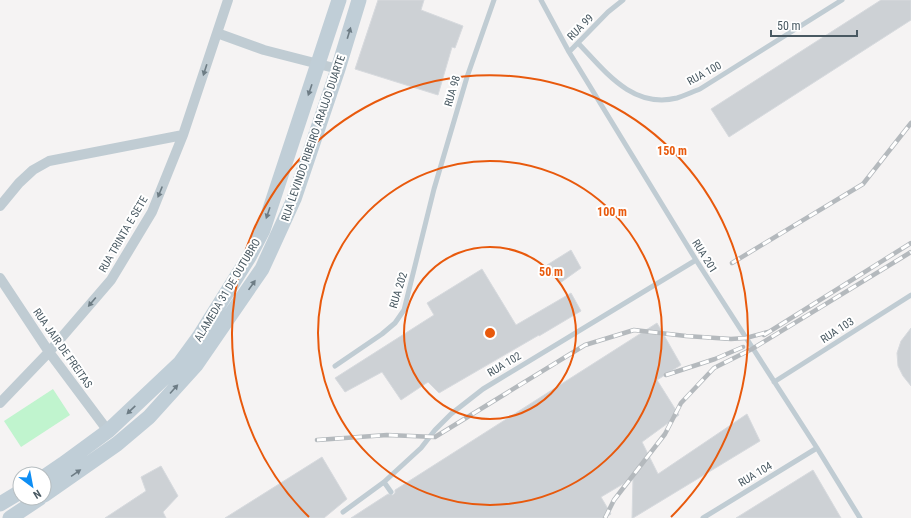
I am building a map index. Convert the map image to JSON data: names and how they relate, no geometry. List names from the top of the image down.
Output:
{
  "streets": {
    "main road": ["RUA LEVINDO RIBEIRO ARAUJO DUARTE", "ALAMEDA 31 DE OUTUBRO"],
    "street": ["RUA TRINTA E SETE", "RUA JAIR DE FREITAS"],
    "lane": [
      "RUA 99",
      "RUA 100",
      "RUA 98",
      "RUA 201",
      "RUA 202",
      "RUA 103",
      "RUA 102",
      "RUA 104"
    ]
  },
  "crossings": [
    ["RUA 99", "RUA 100"],
    ["RUA 99", "RUA 201"],
    ["RUA 98", "RUA 202"],
    ["RUA LEVINDO RIBEIRO ARAUJO DUARTE", "ALAMEDA 31 DE OUTUBRO"],
    ["RUA TRINTA E SETE", "RUA JAIR DE FREITAS"],
    ["RUA 201", "RUA 103"],
    ["RUA 201", "RUA 102"],
    ["RUA 201", "RUA 104"],
    ["ALAMEDA 31 DE OUTUBRO", "RUA JAIR DE FREITAS"]
  ],
  "one_way": ["RUA LEVINDO RIBEIRO ARAUJO DUARTE", "RUA TRINTA E SETE", "ALAMEDA 31 DE OUTUBRO"],
  "scale_bar": "50 m",
  "north": "bottom right",
  "rings": ["150 m", "100 m", "50 m"]
}
